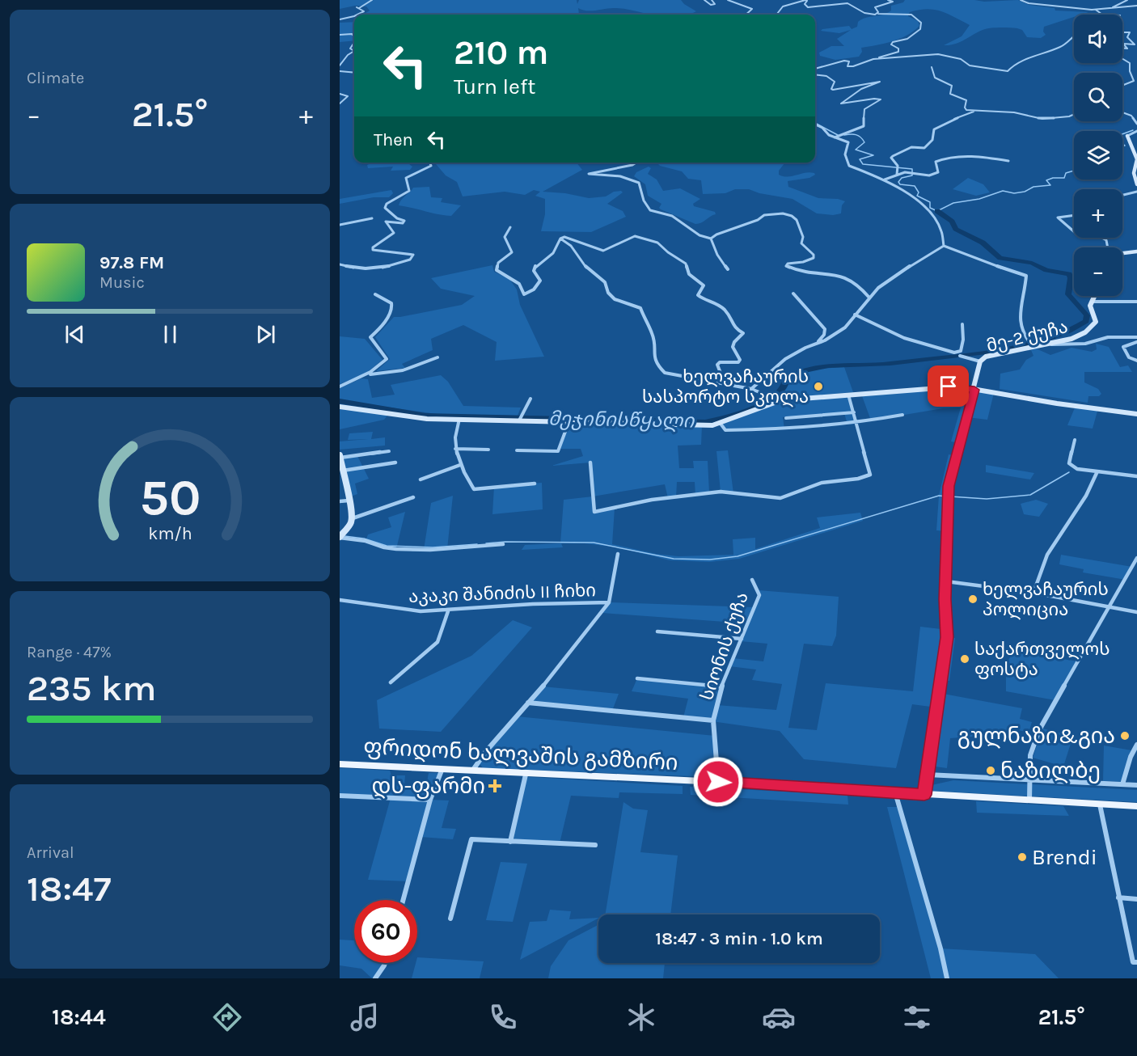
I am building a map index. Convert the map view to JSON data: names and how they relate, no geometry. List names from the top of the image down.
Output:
{
  "streets": {
    "main road": ["ფრიდონ ხალვაშის გამზირი"],
    "street": ["მე-2 ქუჩა", "აკაკი შანიძის II ჩიხი", "სიონის ქუჩა"]
  },
  "crossings": [
    ["მე-2 ქუჩა", "ფრიდონ ხალვაშის გამზირი"],
    ["აკაკი შანიძის II ჩიხი", "ფრიდონ ხალვაშის გამზირი"],
    ["სიონის ქუჩა", "ფრიდონ ხალვაშის გამზირი"]
  ],
  "water": ["მეჯინისწყალი"],
  "places": {
    "other": [
      "ხელვაჩაურის სასპორტო სკოლა",
      "ხელვაჩაურის პოლიცია",
      "საქართველოს ფოსტა",
      "გულნაზი&გია",
      "ნაზილბე",
      "Brendi"
    ],
    "health": ["დს-ფარმი"]
  },
  "page": {
    "tile": [
      "Climate",
      ["Range · 47%", "235 km"],
      ["Arrival", "18:47"]
    ],
    "map_buttons": ["+", "−"],
    "turn": ["210 m", "Turn left"],
    "heat": ["−", "21.5°", "+"],
    "then": "Then",
    "song": ["97.8 FM", "Music"],
    "limit": "60",
    "trip": "18:47 · 3 min · 1.0 km",
    "tabs": ["18:44", "21.5°"],
    "gauge": ["50", "km/h"]
  }
}
